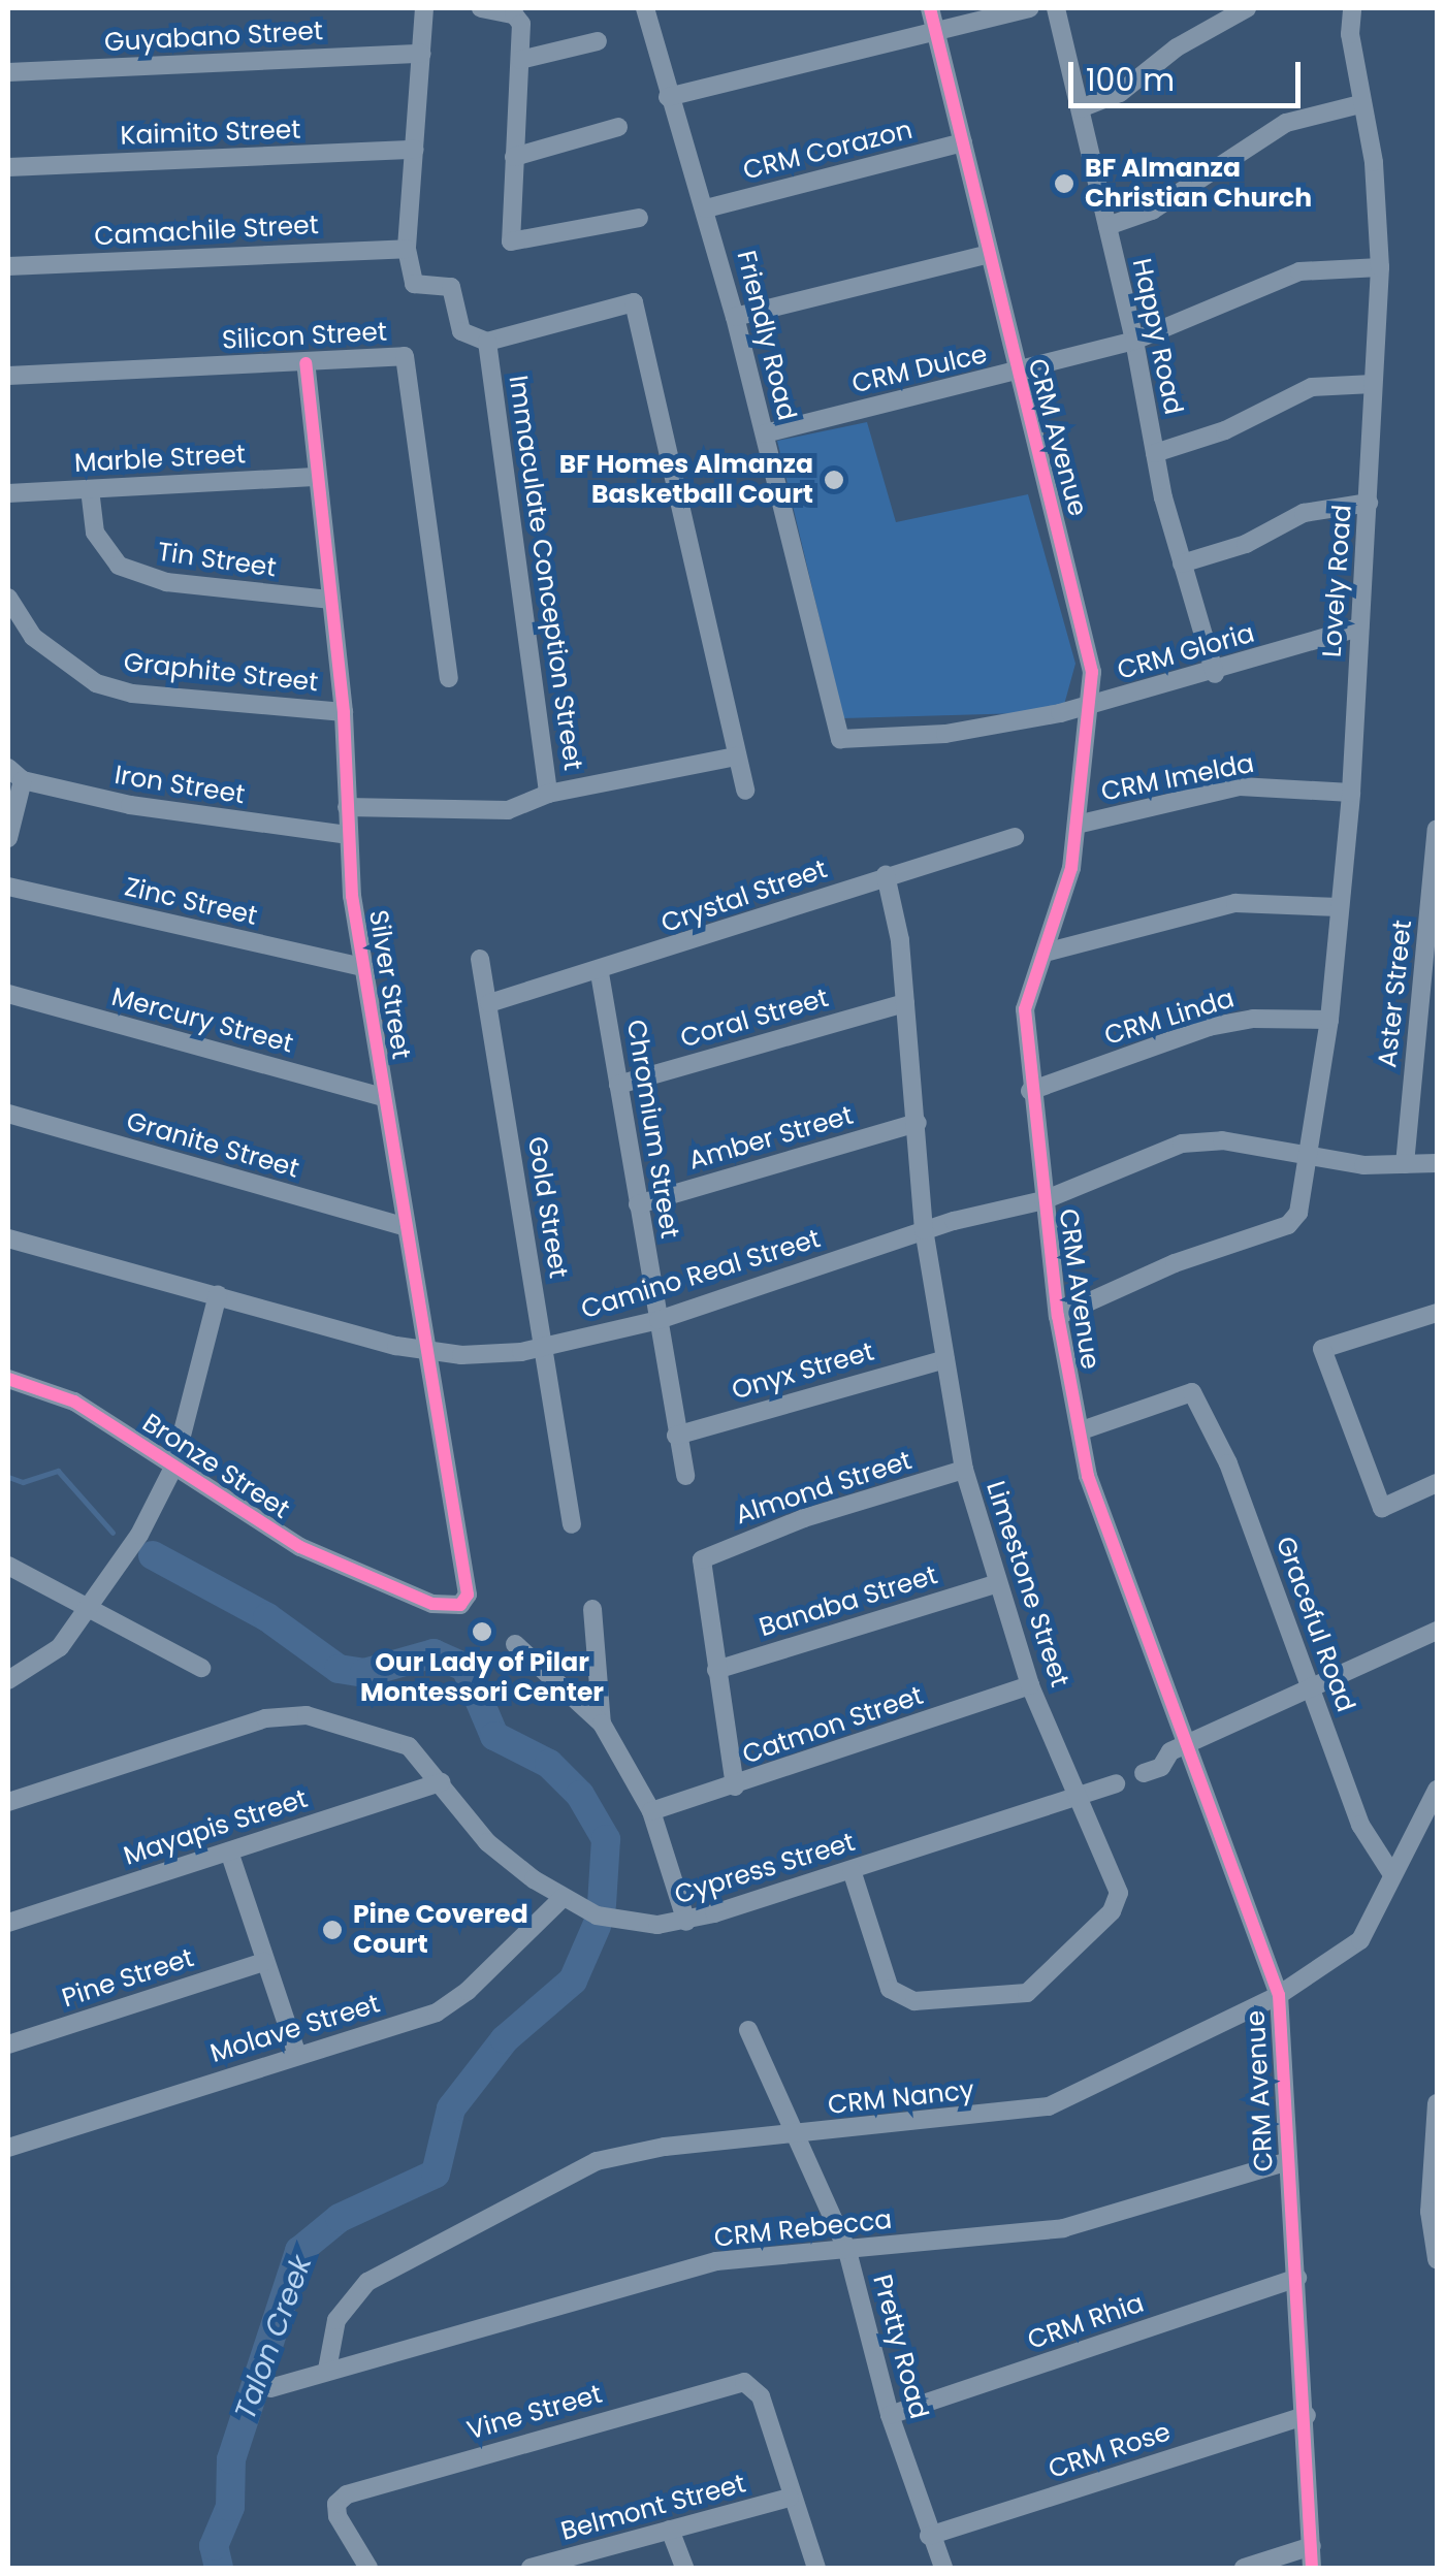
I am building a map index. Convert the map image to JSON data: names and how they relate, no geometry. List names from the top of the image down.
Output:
{
  "streets": {
    "street": [
      "Guyabano Street",
      "Kaimito Street",
      "CRM Corazon",
      "Camachile Street",
      "Friendly Road",
      "Silicon Street",
      "Happy Road",
      "CRM Dulce",
      "CRM Avenue",
      "Marble Street",
      "Tin Street",
      "Immaculate Conception Street",
      "Lovely Road",
      "CRM Gloria",
      "Graphite Street",
      "CRM Imelda",
      "Iron Street",
      "Crystal Street",
      "Zinc Street",
      "Silver Street",
      "Aster Street",
      "CRM Linda",
      "Coral Street",
      "Mercury Street",
      "Chromium Street",
      "Amber Street",
      "Granite Street",
      "Gold Street",
      "Camino Real Street",
      "Onyx Street",
      "Bronze Street",
      "Almond Street",
      "Limestone Street",
      "Banaba Street",
      "Graceful Road",
      "Catmon Street",
      "Mayapis Street",
      "Cypress Street",
      "Pine Street",
      "Molave Street",
      "CRM Nancy",
      "CRM Rebecca",
      "CRM Rhia",
      "Pretty Road",
      "Vine Street",
      "CRM Rose",
      "Belmont Street"
    ]
  },
  "crossings": [
    ["CRM Corazon", "Friendly Road"],
    ["CRM Corazon", "CRM Avenue"],
    ["Friendly Road", "CRM Dulce"],
    ["Friendly Road", "CRM Gloria"],
    ["Silicon Street", "Silver Street"],
    ["Happy Road", "CRM Dulce"],
    ["Happy Road", "CRM Gloria"],
    ["CRM Dulce", "CRM Avenue"],
    ["CRM Dulce", "Lovely Road"],
    ["CRM Avenue", "Lovely Road"],
    ["CRM Avenue", "CRM Gloria"],
    ["CRM Avenue", "CRM Imelda"],
    ["CRM Avenue", "CRM Linda"],
    ["CRM Avenue", "Camino Real Street"],
    ["CRM Avenue", "Graceful Road"],
    ["CRM Avenue", "CRM Nancy"],
    ["CRM Avenue", "CRM Rebecca"],
    ["CRM Avenue", "CRM Rhia"],
    ["CRM Avenue", "CRM Rose"],
    ["Marble Street", "Tin Street"],
    ["Marble Street", "Silver Street"],
    ["Tin Street", "Silver Street"],
    ["Immaculate Conception Street", "Silver Street"],
    ["Lovely Road", "CRM Gloria"],
    ["Lovely Road", "CRM Imelda"],
    ["Lovely Road", "CRM Linda"],
    ["Lovely Road", "Camino Real Street"],
    ["Graphite Street", "Silver Street"],
    ["Iron Street", "Silver Street"],
    ["Crystal Street", "Chromium Street"],
    ["Crystal Street", "Gold Street"],
    ["Crystal Street", "Limestone Street"],
    ["Zinc Street", "Silver Street"],
    ["Silver Street", "Mercury Street"],
    ["Silver Street", "Granite Street"],
    ["Silver Street", "Camino Real Street"],
    ["Silver Street", "Bronze Street"],
    ["Aster Street", "Camino Real Street"],
    ["Coral Street", "Chromium Street"],
    ["Coral Street", "Limestone Street"],
    ["Chromium Street", "Amber Street"],
    ["Chromium Street", "Camino Real Street"],
    ["Chromium Street", "Onyx Street"],
    ["Amber Street", "Limestone Street"],
    ["Gold Street", "Camino Real Street"],
    ["Camino Real Street", "Limestone Street"],
    ["Onyx Street", "Limestone Street"],
    ["Almond Street", "Limestone Street"],
    ["Almond Street", "Banaba Street"],
    ["Limestone Street", "Banaba Street"],
    ["Limestone Street", "Catmon Street"],
    ["Limestone Street", "Cypress Street"],
    ["Graceful Road", "CRM Nancy"],
    ["Mayapis Street", "Cypress Street"],
    ["Cypress Street", "Molave Street"],
    ["CRM Nancy", "CRM Rebecca"],
    ["CRM Nancy", "Pretty Road"],
    ["CRM Rebecca", "Pretty Road"],
    ["CRM Rhia", "Pretty Road"],
    ["Pretty Road", "CRM Rose"],
    ["Vine Street", "Belmont Street"]
  ],
  "water": ["Talon Creek"],
  "places": [
    "BF Almanza Christian Church",
    "BF Homes Almanza Basketball Court",
    "Our Lady of Pilar Montessori Center",
    "Pine Covered Court"
  ],
  "scale_bar": "100 m"
}
